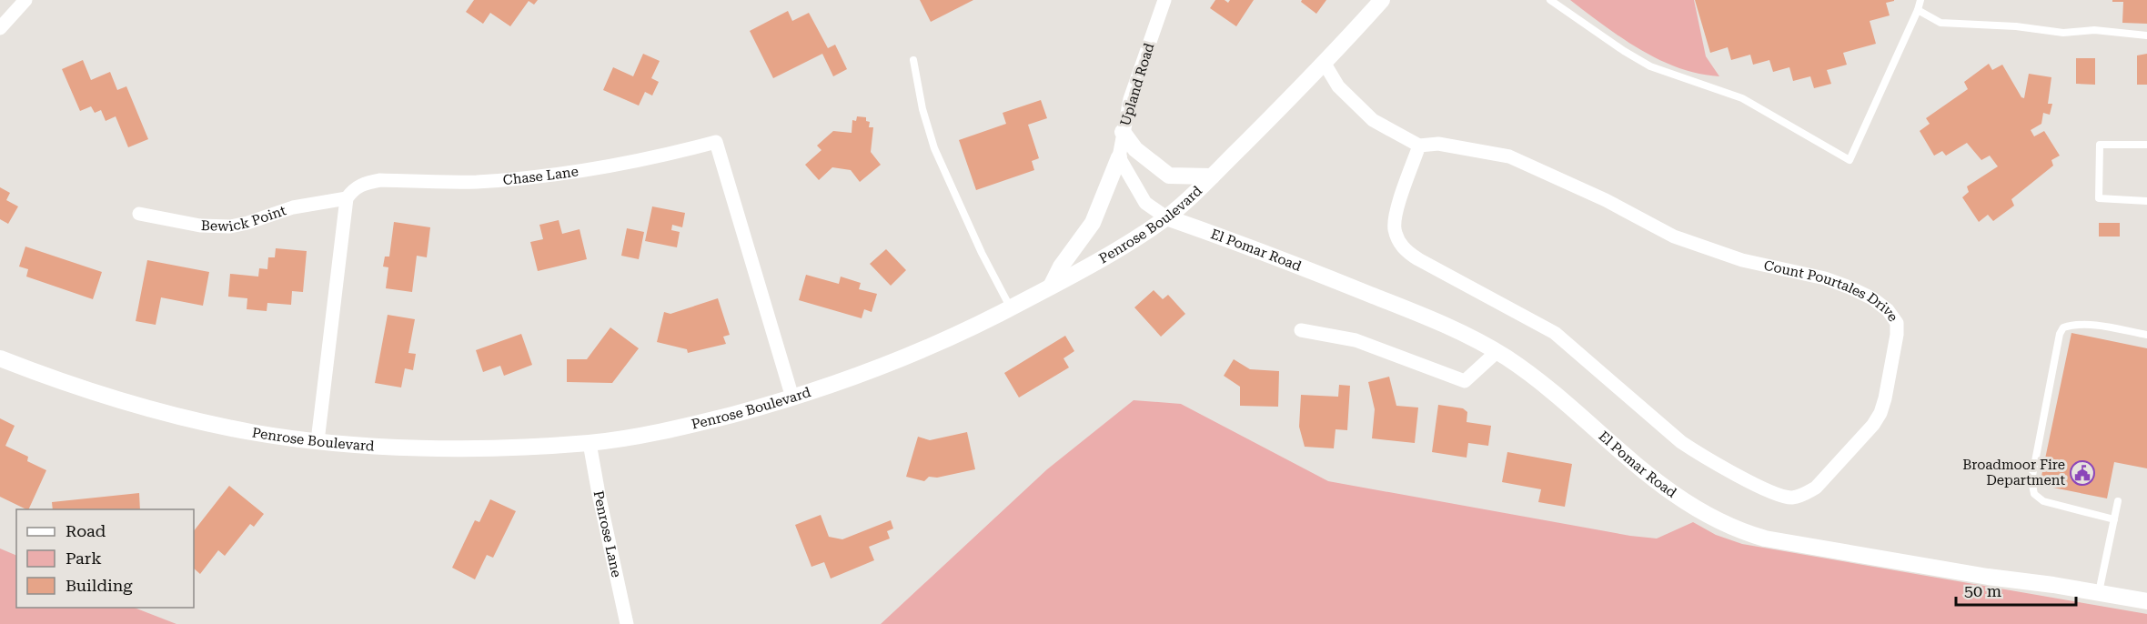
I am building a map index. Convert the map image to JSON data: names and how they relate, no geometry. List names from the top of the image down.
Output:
{
  "streets": {
    "street": [
      "Upland Road",
      "Chase Lane",
      "Bewick Point",
      "Penrose Boulevard",
      "El Pomar Road",
      "Count Pourtales Drive",
      "Penrose Lane"
    ]
  },
  "crossings": [
    ["Chase Lane", "Bewick Point"],
    ["Chase Lane", "Penrose Boulevard"],
    ["Penrose Boulevard", "El Pomar Road"],
    ["Penrose Boulevard", "Count Pourtales Drive"],
    ["Penrose Boulevard", "Penrose Lane"]
  ],
  "places": {
    "public building": ["Broadmoor Fire Department"]
  },
  "legend": ["Road", "Park", "Building"],
  "scale_bar": "50 m"
}
